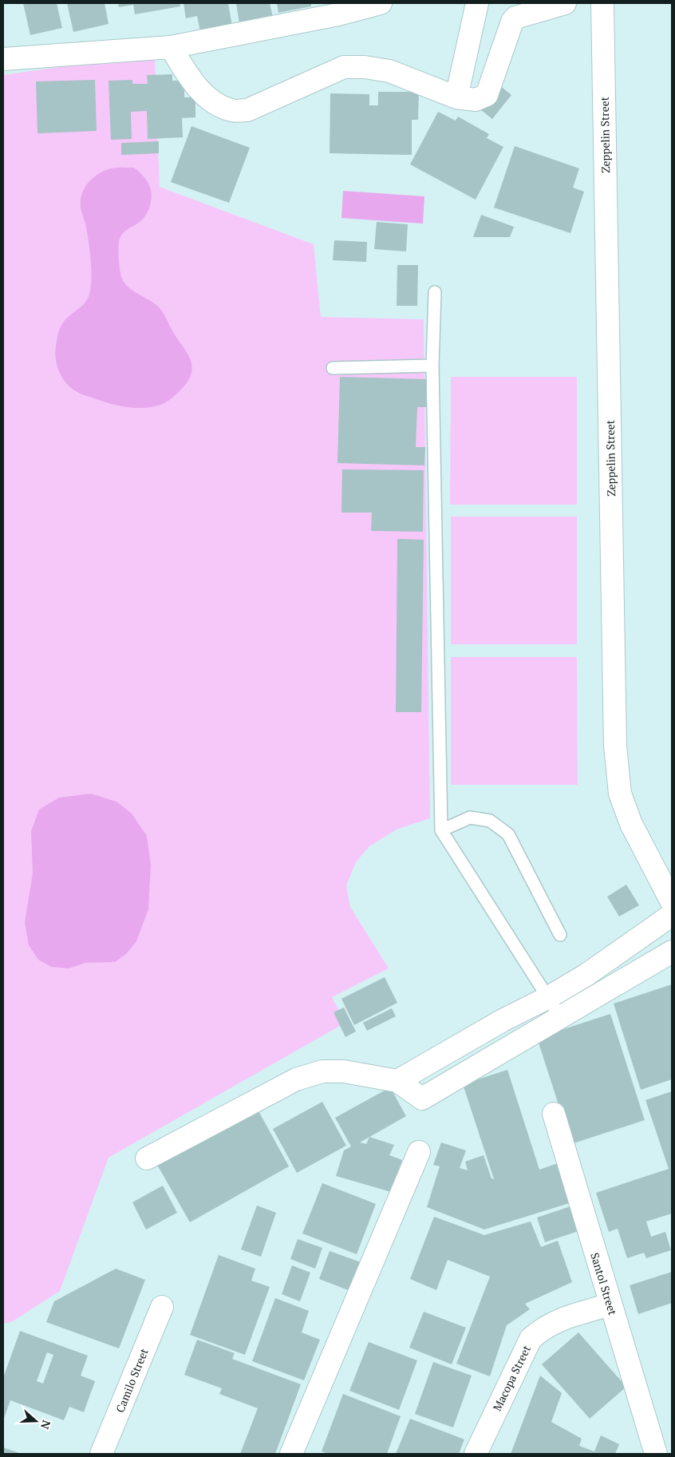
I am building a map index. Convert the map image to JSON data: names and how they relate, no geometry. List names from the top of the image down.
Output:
{
  "streets": {
    "street": [
      "Zeppelin Street",
      "Santol Street",
      "Macopa Street",
      "Camilo Street"
    ]
  },
  "crossings": [
    ["Santol Street", "Macopa Street"]
  ],
  "north": "right"
}
